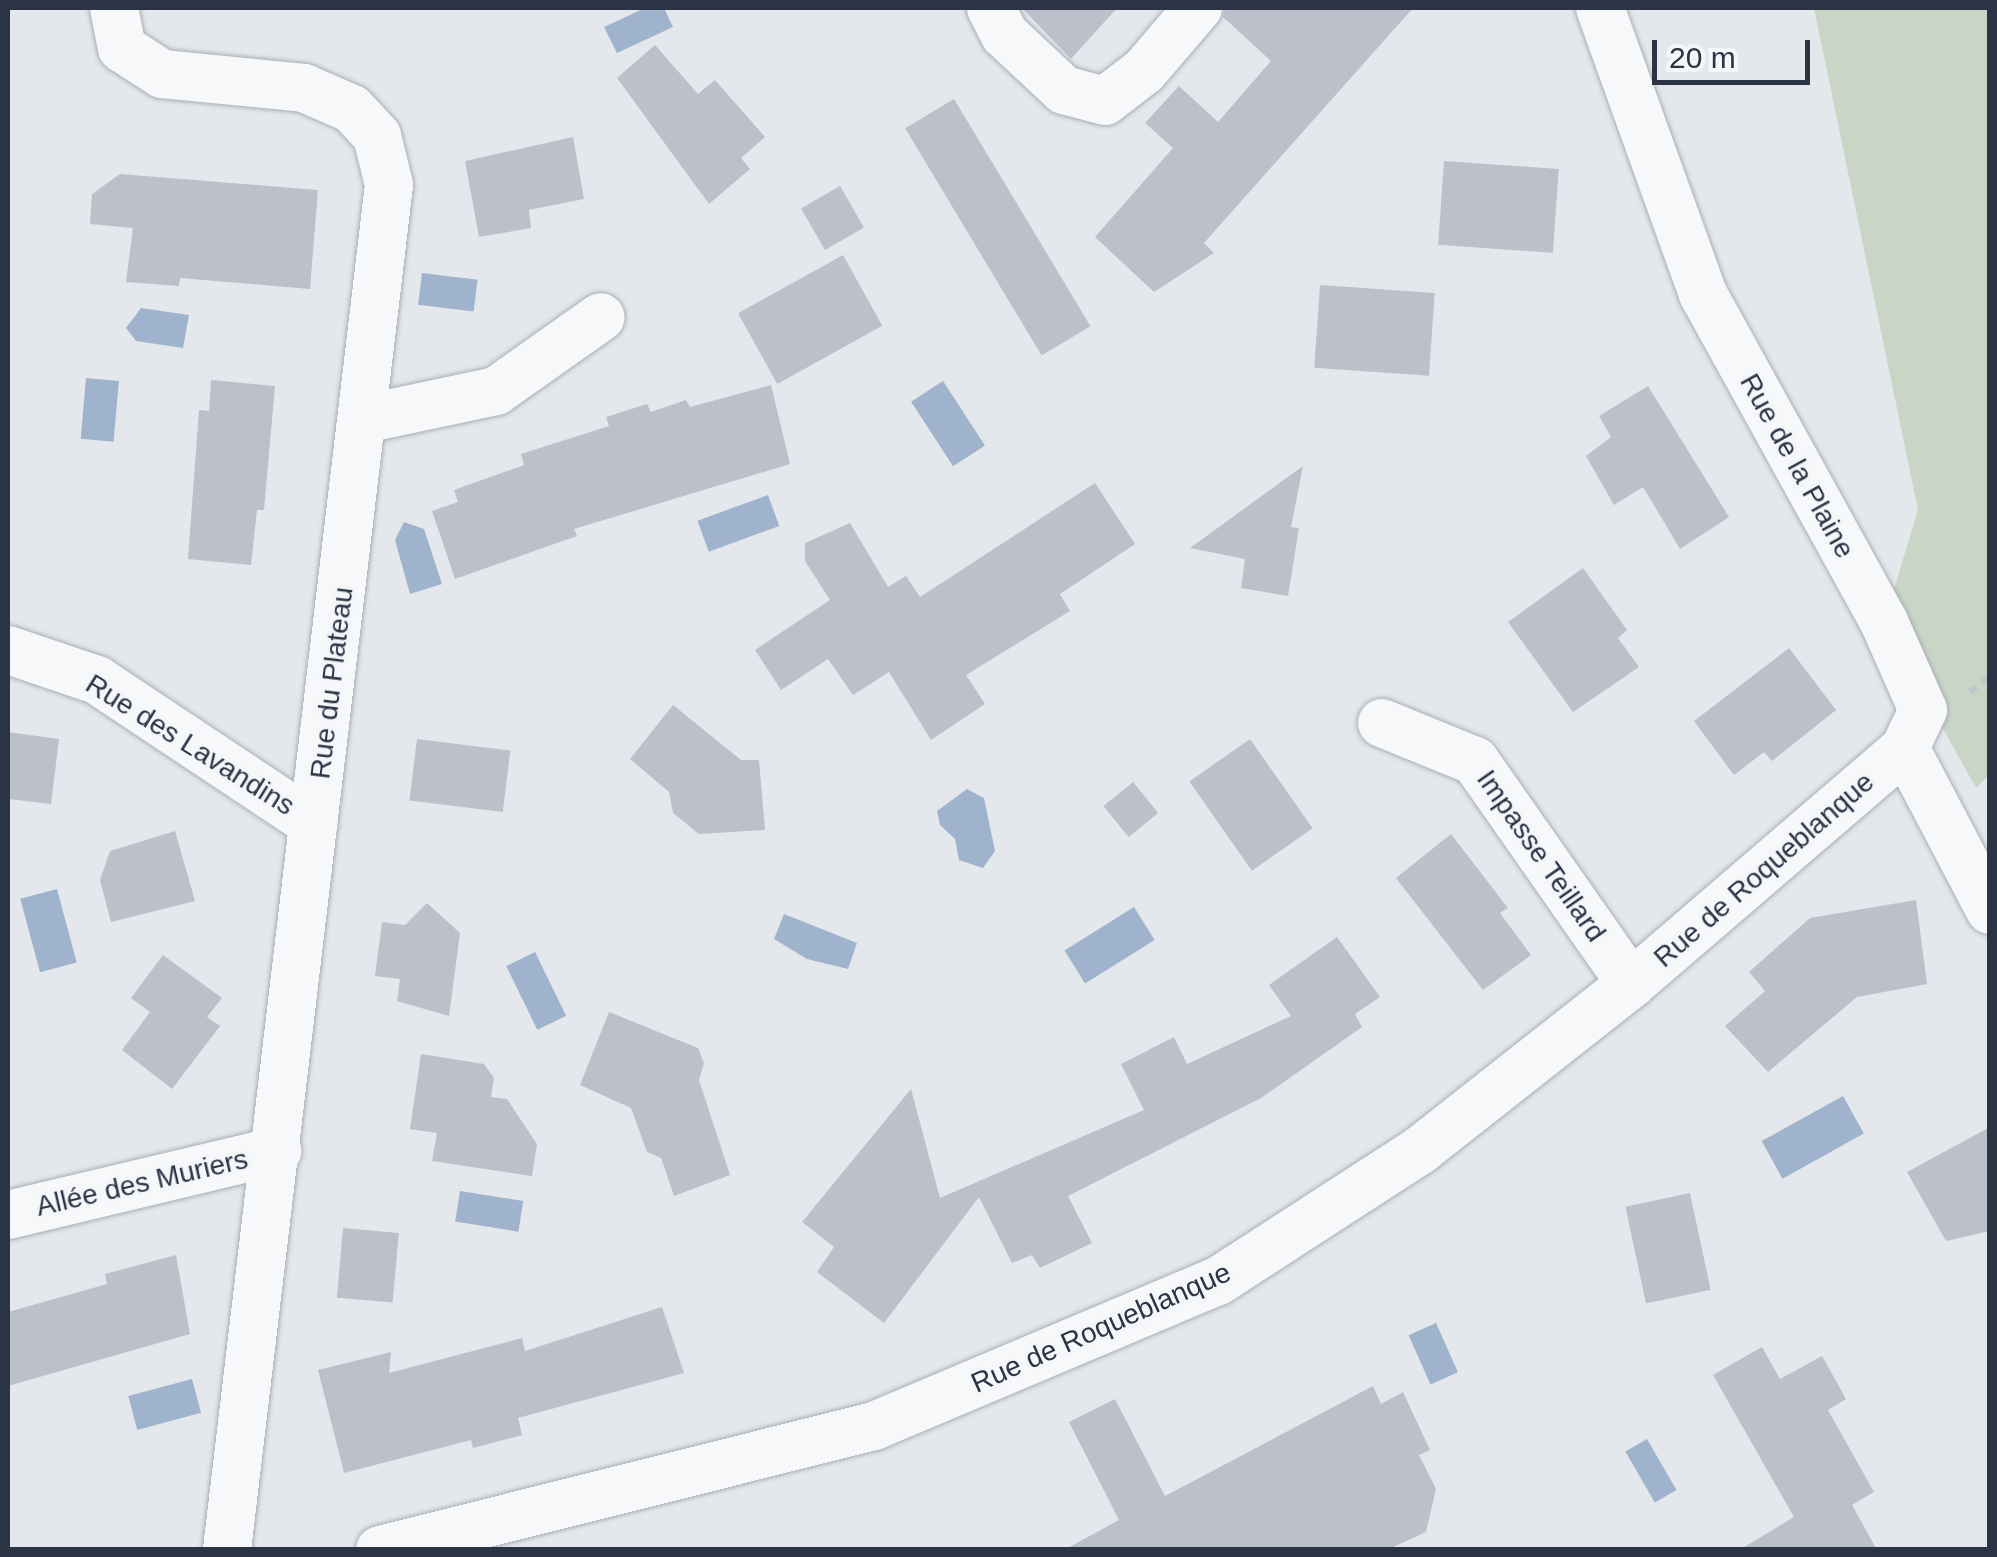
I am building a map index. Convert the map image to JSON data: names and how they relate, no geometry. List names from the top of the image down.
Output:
{
  "streets": {
    "street": [
      "Rue de la Plaine",
      "Rue du Plateau",
      "Rue des Lavandins",
      "Impasse Teillard",
      "Rue de Roqueblanque",
      "Allée des Muriers"
    ]
  },
  "crossings": [
    ["Rue de la Plaine", "Rue de Roqueblanque"],
    ["Rue du Plateau", "Rue des Lavandins"],
    ["Rue du Plateau", "Allée des Muriers"],
    ["Impasse Teillard", "Rue de Roqueblanque"]
  ],
  "scale_bar": "20 m"
}
